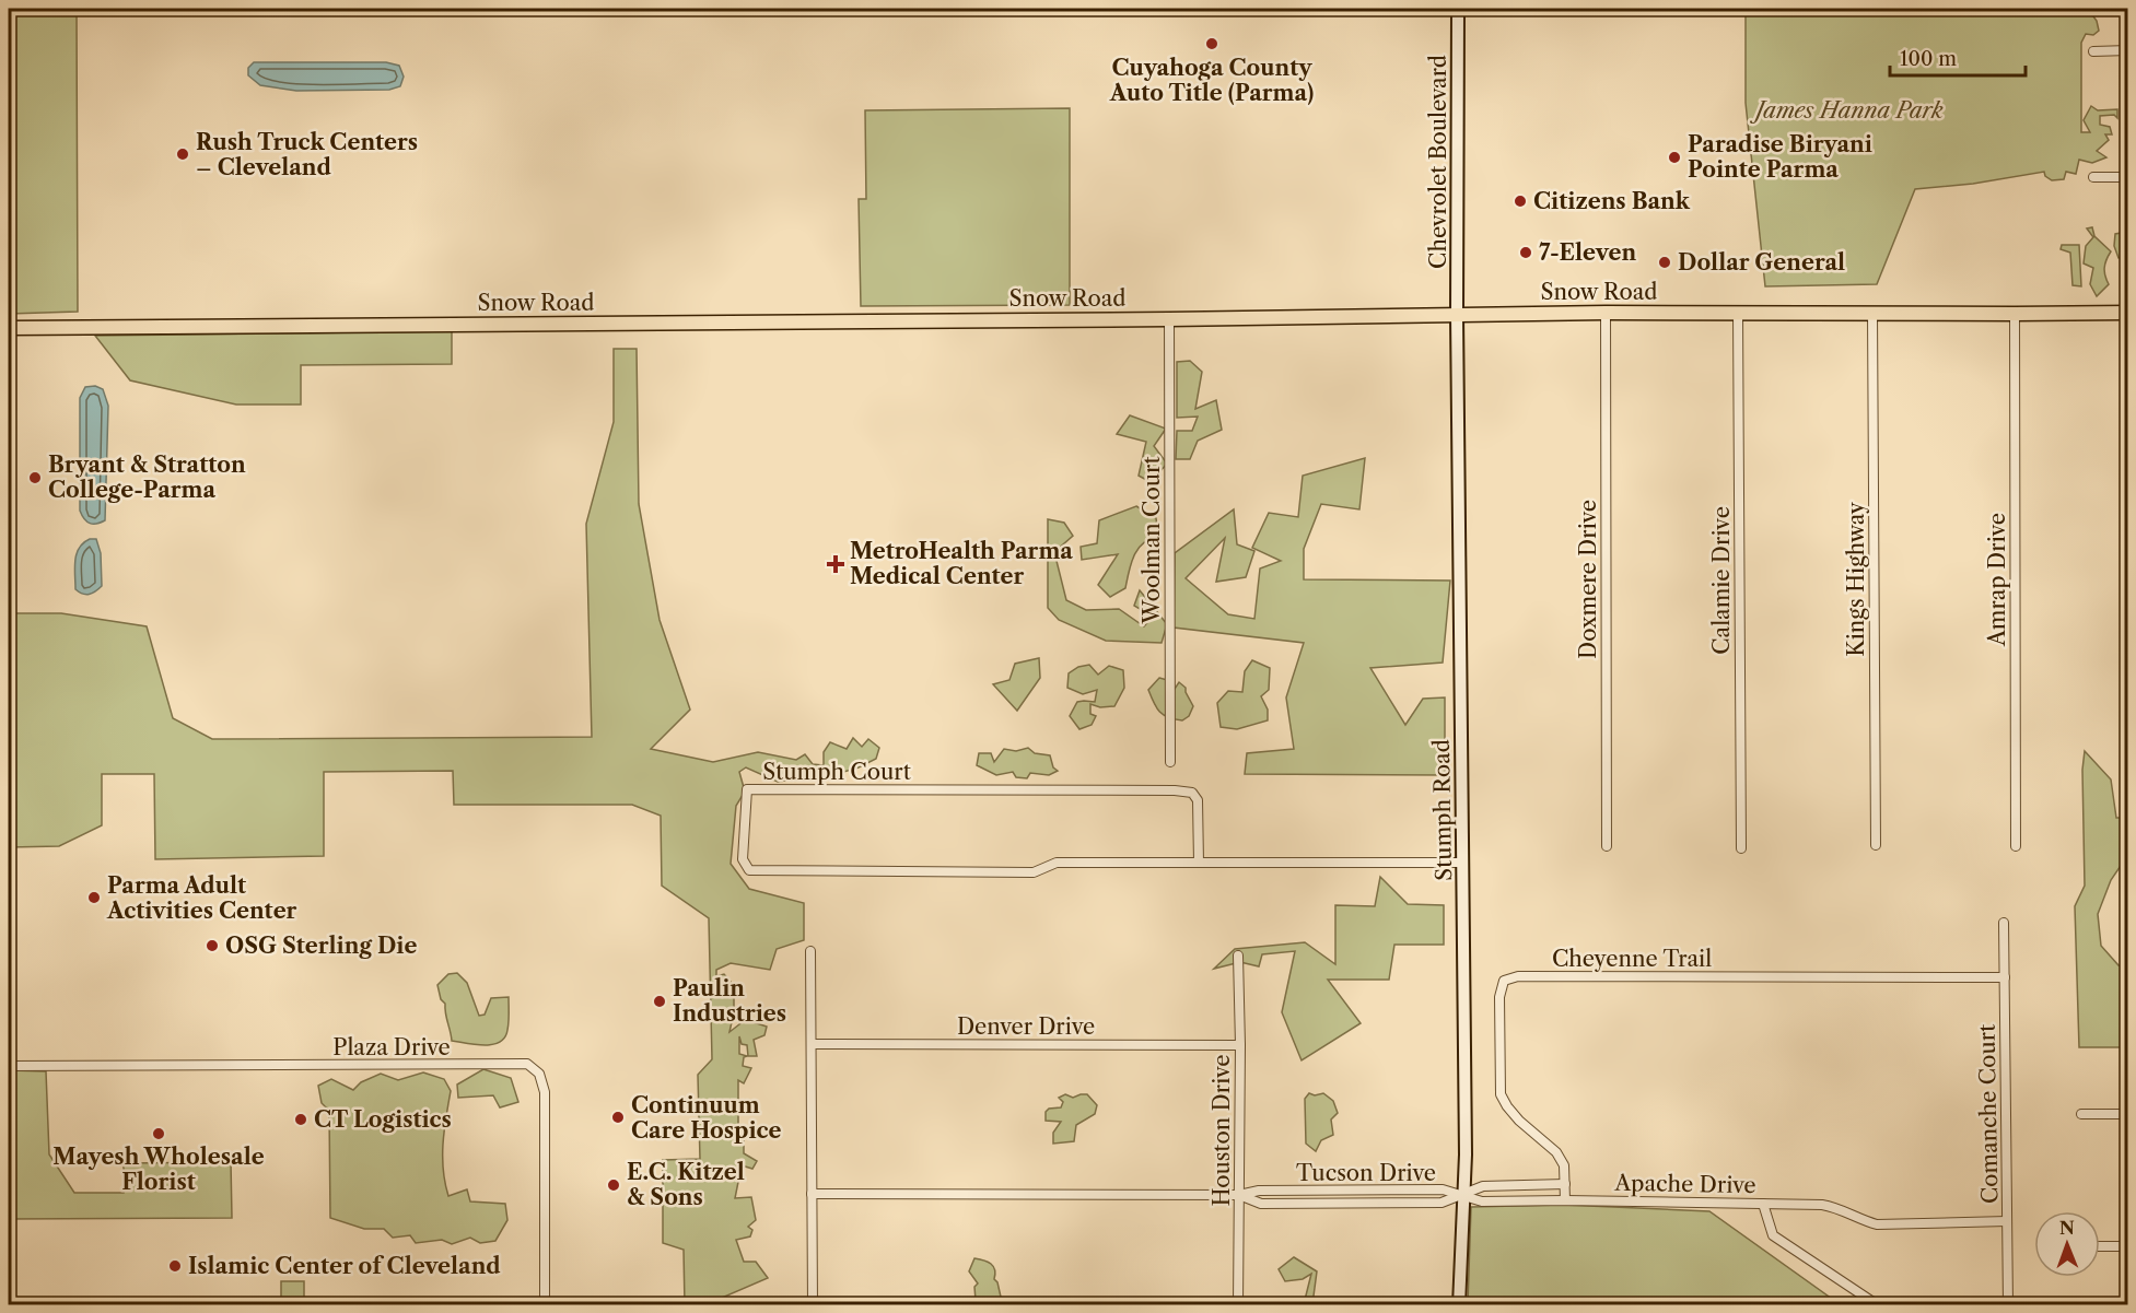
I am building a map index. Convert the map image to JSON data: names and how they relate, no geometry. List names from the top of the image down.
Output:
{
  "streets": {
    "main road": ["Chevrolet Boulevard", "Snow Road", "Stumph Road"],
    "street": [
      "Woolman Court",
      "Doxmere Drive",
      "Kings Highway",
      "Amrap Drive",
      "Calamie Drive",
      "Stumph Court",
      "Cheyenne Trail",
      "Denver Drive",
      "Plaza Drive",
      "Comanche Court",
      "Houston Drive",
      "Tucson Drive",
      "Apache Drive"
    ]
  },
  "crossings": [
    ["Chevrolet Boulevard", "Snow Road"],
    ["Chevrolet Boulevard", "Stumph Road"],
    ["Snow Road", "Woolman Court"],
    ["Snow Road", "Doxmere Drive"],
    ["Snow Road", "Kings Highway"],
    ["Snow Road", "Amrap Drive"],
    ["Snow Road", "Calamie Drive"],
    ["Snow Road", "Stumph Road"],
    ["Stumph Court", "Stumph Road"],
    ["Stumph Road", "Tucson Drive"],
    ["Stumph Road", "Apache Drive"],
    ["Cheyenne Trail", "Comanche Court"],
    ["Cheyenne Trail", "Apache Drive"],
    ["Denver Drive", "Houston Drive"],
    ["Comanche Court", "Apache Drive"],
    ["Houston Drive", "Tucson Drive"],
    ["Tucson Drive", "Apache Drive"]
  ],
  "parks": ["James Hanna Park"],
  "places": {
    "other": [
      "Cuyahoga County Auto Title (Parma)",
      "Rush Truck Centers – Cleveland",
      "Paradise Biryani Pointe Parma",
      "Citizens Bank",
      "7-Eleven",
      "Dollar General",
      "Bryant & Stratton College-Parma",
      "Parma Adult Activities Center",
      "OSG Sterling Die",
      "Paulin Industries",
      "Continuum Care Hospice",
      "CT Logistics",
      "Mayesh Wholesale Florist",
      "E.C. Kitzel & Sons",
      "Islamic Center of Cleveland"
    ],
    "health": ["MetroHealth Parma Medical Center"]
  },
  "scale_bar": "100 m",
  "north": "top"
}
